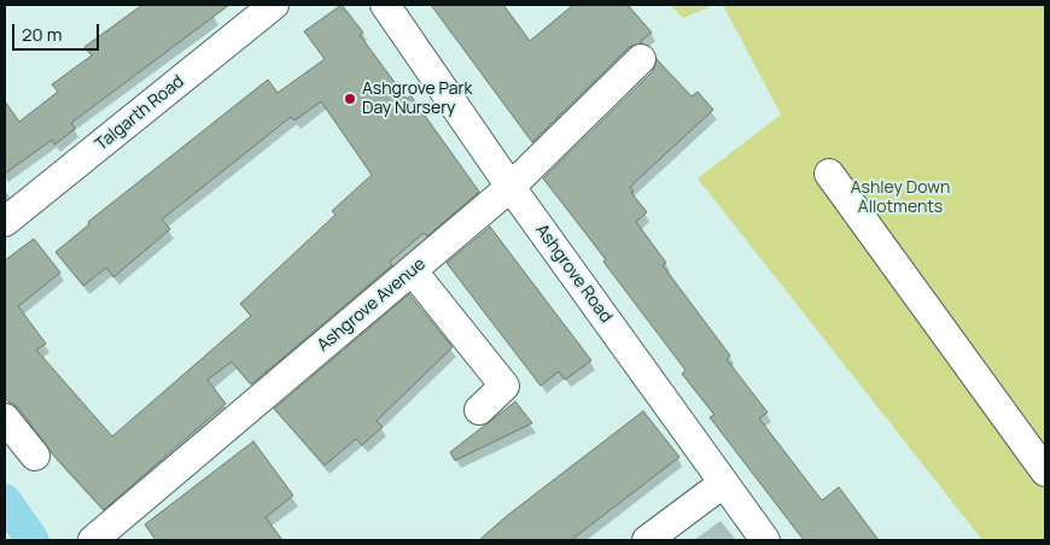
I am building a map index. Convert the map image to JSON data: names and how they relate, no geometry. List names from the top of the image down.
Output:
{
  "streets": {
    "street": ["Talgarth Road", "Ashgrove Road", "Ashgrove Avenue"]
  },
  "crossings": [
    ["Ashgrove Road", "Ashgrove Avenue"]
  ],
  "parks": ["Ashley Down Allotments"],
  "places": ["Ashgrove Park Day Nursery"],
  "scale_bar": "20 m"
}
